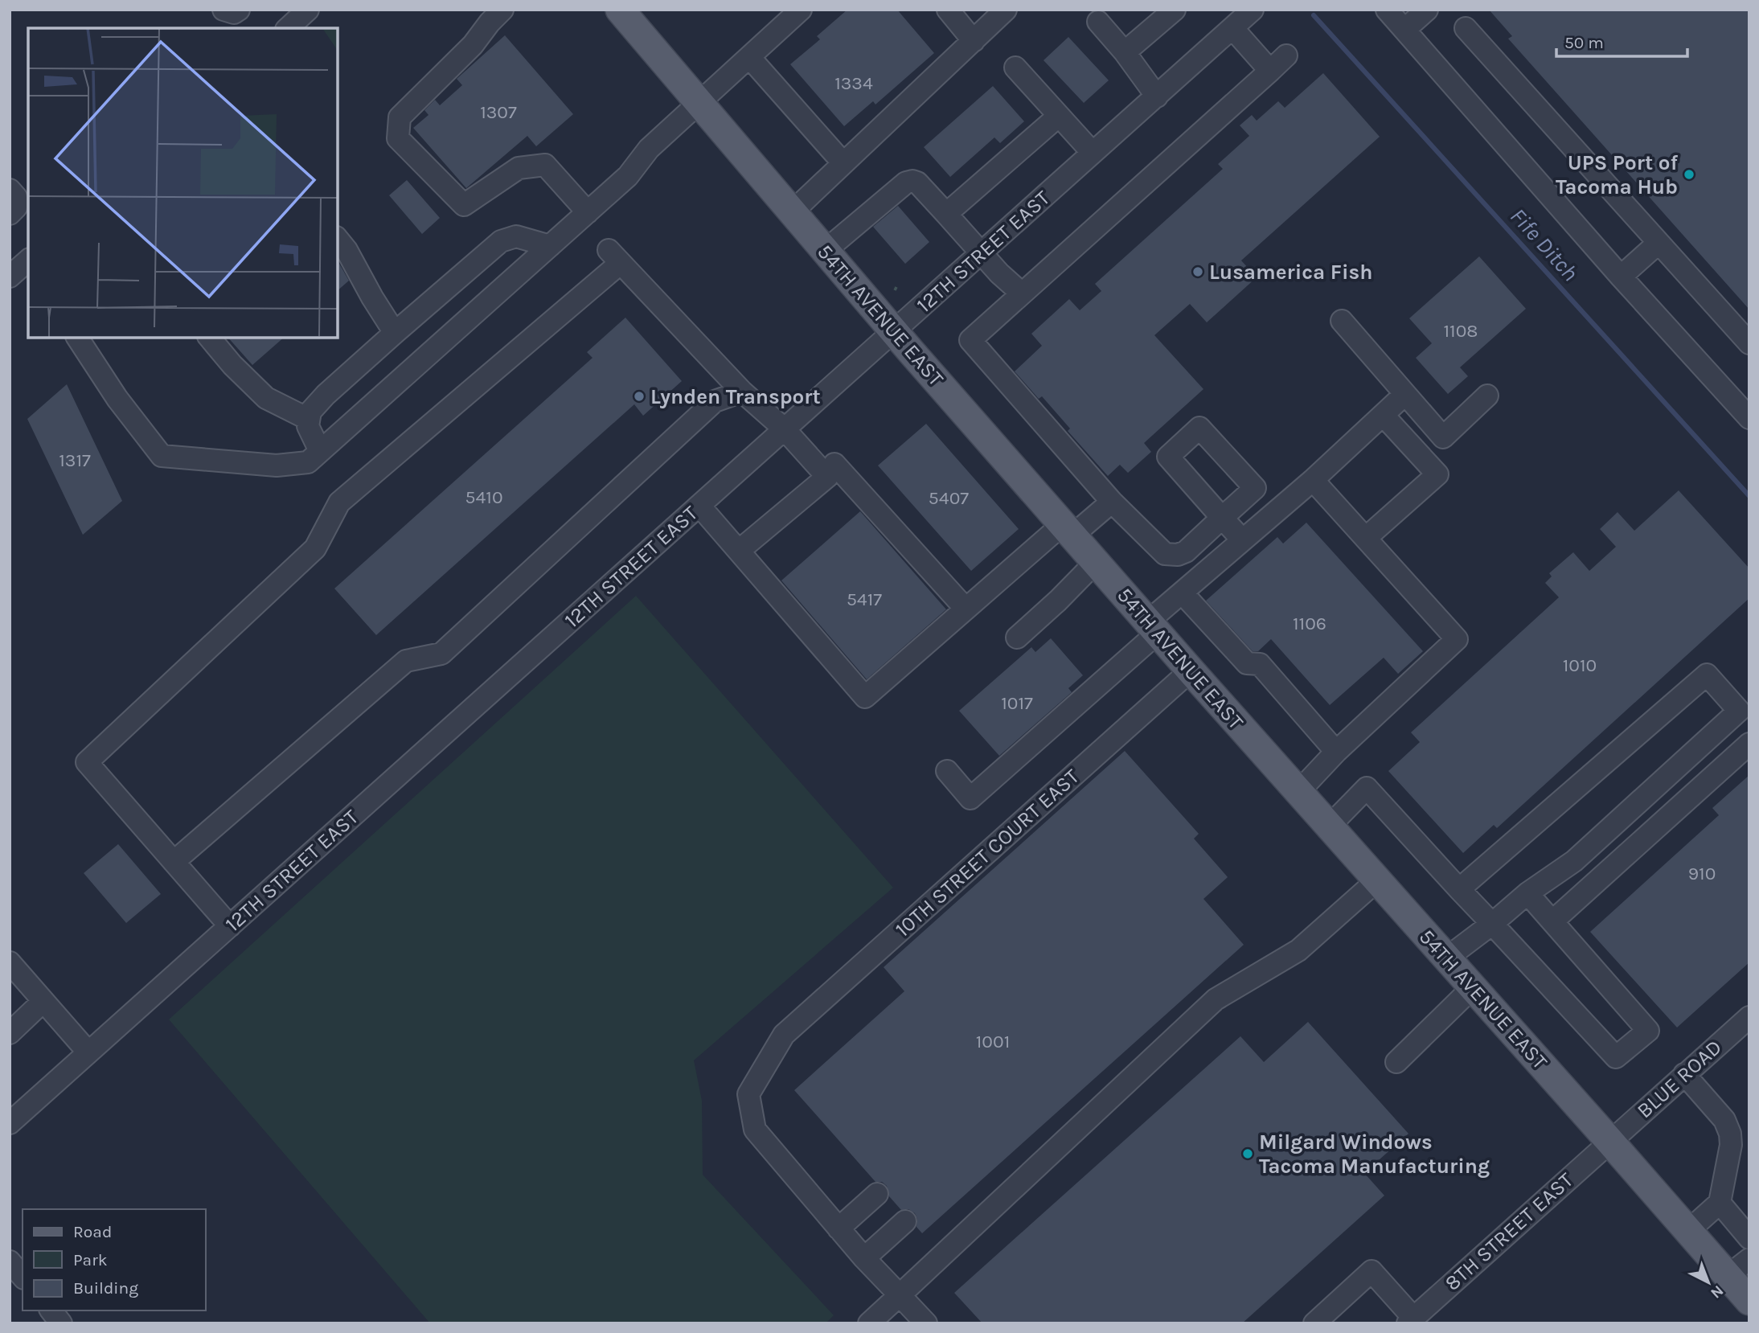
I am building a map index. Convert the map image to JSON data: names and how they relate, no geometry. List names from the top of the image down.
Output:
{
  "streets": {
    "main road": ["54TH AVENUE EAST"],
    "street": [
      "12TH STREET EAST",
      "10TH STREET COURT EAST",
      "BLUE ROAD",
      "8TH STREET EAST"
    ]
  },
  "crossings": [
    ["12TH STREET EAST", "54TH AVENUE EAST"],
    ["54TH AVENUE EAST", "10TH STREET COURT EAST"],
    ["54TH AVENUE EAST", "BLUE ROAD"],
    ["54TH AVENUE EAST", "8TH STREET EAST"],
    ["BLUE ROAD", "8TH STREET EAST"]
  ],
  "water": ["Fife Ditch"],
  "places": [
    "UPS Port of Tacoma Hub",
    "Lusamerica Fish",
    "Lynden Transport",
    "Milgard Windows Tacoma Manufacturing"
  ],
  "house_numbers": [
    "1334",
    "1307",
    "1108",
    "1317",
    "5410",
    "5407",
    "5417",
    "1106",
    "1010",
    "1017",
    "910",
    "1001"
  ],
  "legend": ["Road", "Park", "Building"],
  "scale_bar": "50 m",
  "north": "bottom right"
}
